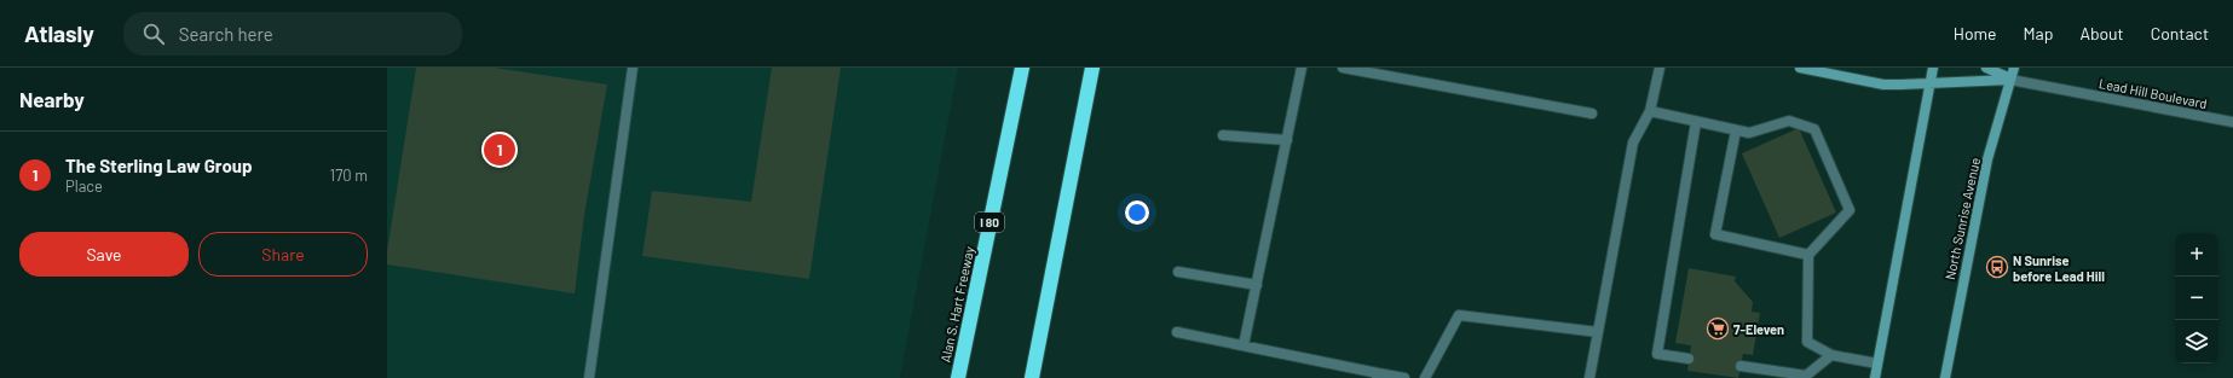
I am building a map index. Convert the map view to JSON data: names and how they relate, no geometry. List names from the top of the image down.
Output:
{
  "streets": {
    "highway": ["I 80", "Alan S. Hart Freeway"],
    "main road": ["Lead Hill Boulevard", "North Sunrise Avenue"]
  },
  "crossings": [
    ["Lead Hill Boulevard", "North Sunrise Avenue"]
  ],
  "places": {
    "bus stop": ["N Sunrise before Lead Hill"],
    "supermarket": ["7-Eleven"]
  },
  "page": {
    "header": "Atlasly",
    "search": "Search here",
    "nav": [
      "Home",
      "Map",
      "About",
      "Contact"
    ],
    "heading": "Nearby",
    "list": [
      {
        "mark": "1",
        "name": "The Sterling Law Group",
        "note": "Place",
        "value": "170 m"
      }
    ],
    "pins": "1",
    "buttons": ["Save", "Share"],
    "map_buttons": ["+", "−"]
  }
}
